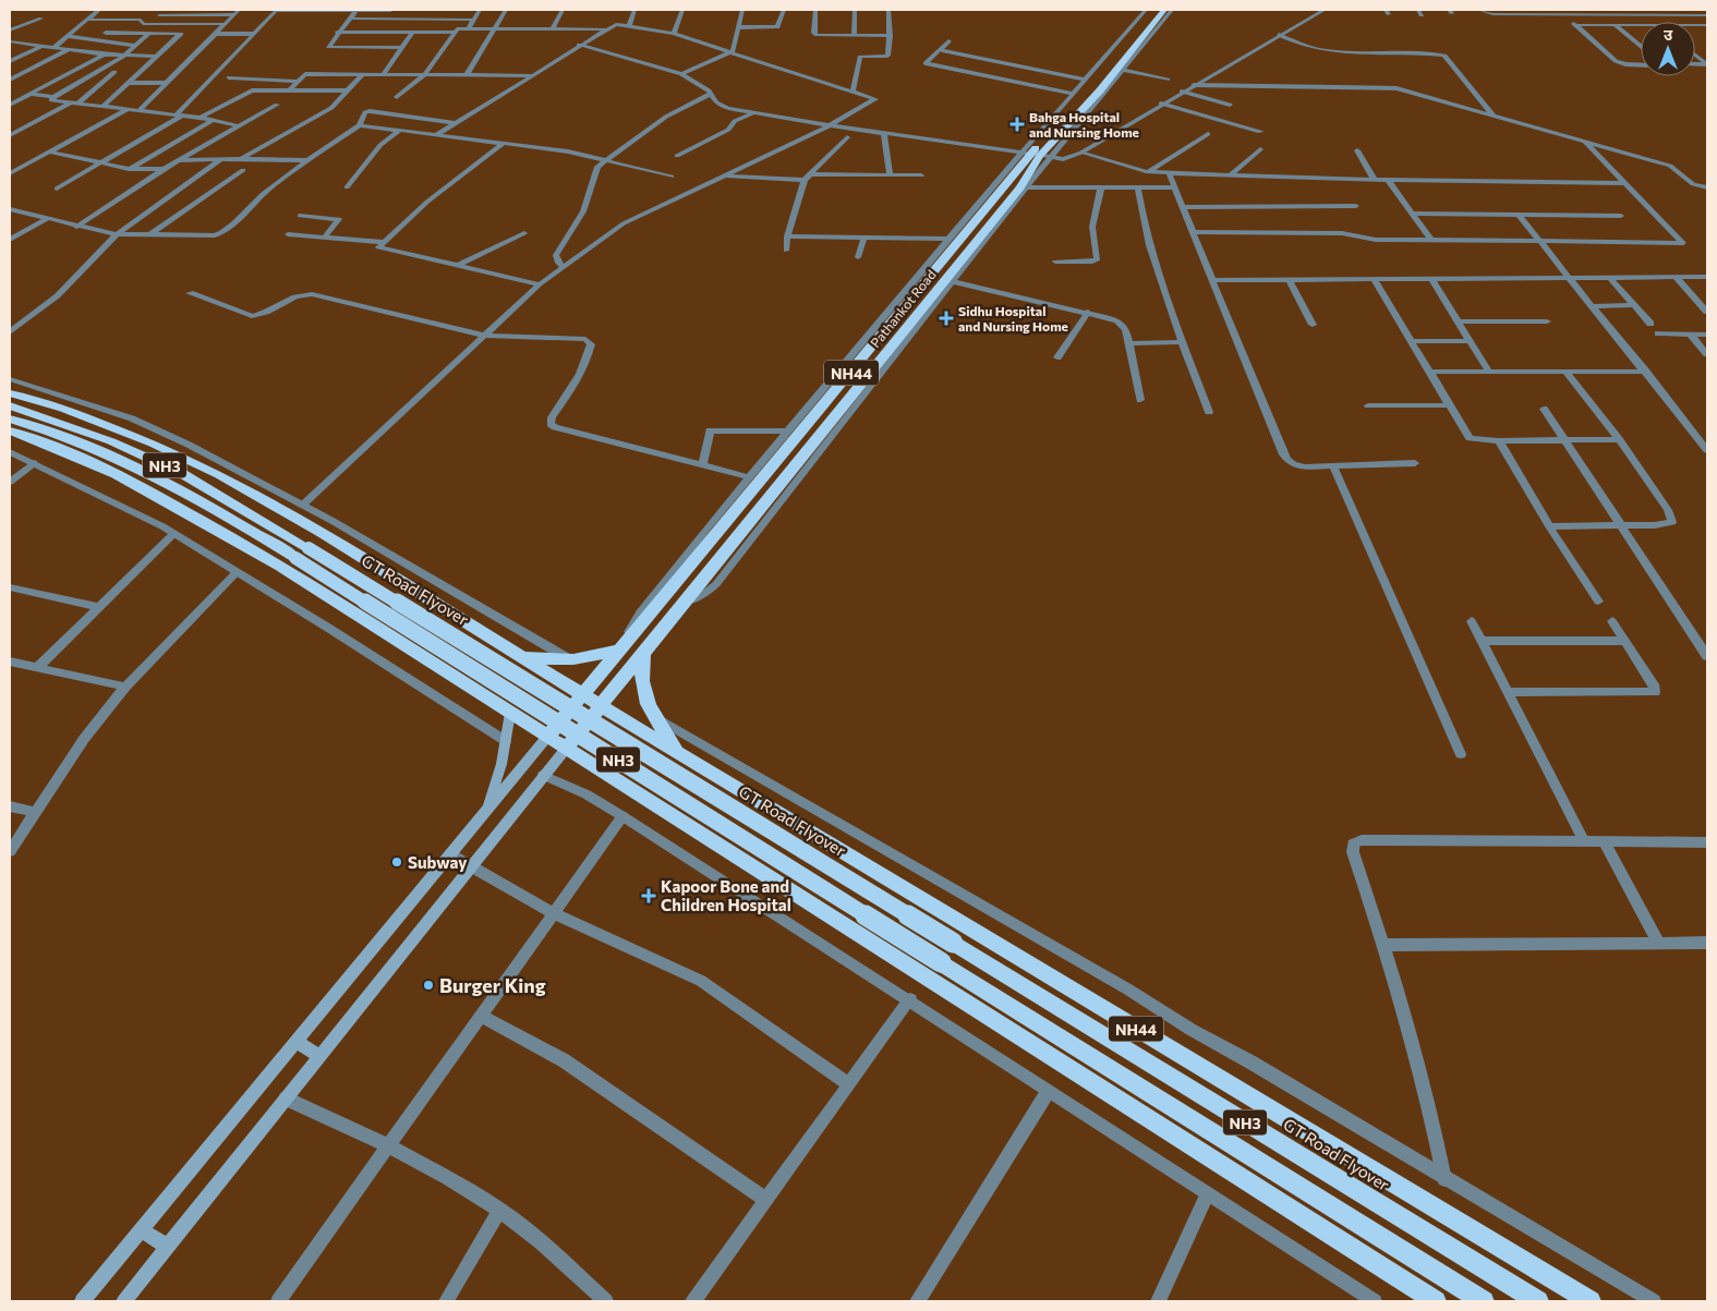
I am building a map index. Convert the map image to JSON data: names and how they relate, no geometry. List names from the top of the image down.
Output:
{
  "streets": {
    "highway": [
      "Pathankot Road",
      "NH44",
      "NH3",
      "GT Road Flyover"
    ]
  },
  "crossings": [
    ["Pathankot Road", "NH44"]
  ],
  "places": {
    "health": ["Bahga Hospital and Nursing Home", "Sidhu Hospital and Nursing Home", "Kapoor Bone and Children Hospital"],
    "other": ["Subway", "Burger King"]
  },
  "north": "top"
}
